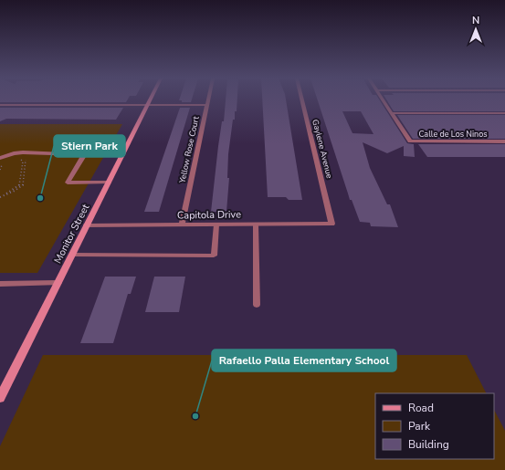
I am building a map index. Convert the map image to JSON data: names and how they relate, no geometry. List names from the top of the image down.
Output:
{
  "streets": {
    "street": [
      "Gaylene Avenue",
      "Yellow Rose Court",
      "Capitola Drive",
      "Monitor Street"
    ],
    "lane": ["Calle de Los Ninos"]
  },
  "crossings": [
    ["Gaylene Avenue", "Capitola Drive"],
    ["Yellow Rose Court", "Capitola Drive"],
    ["Capitola Drive", "Monitor Street"]
  ],
  "places": ["Stiern Park", "Rafaello Palla Elementary School"],
  "legend": ["Road", "Park", "Building"],
  "north": "top"
}
